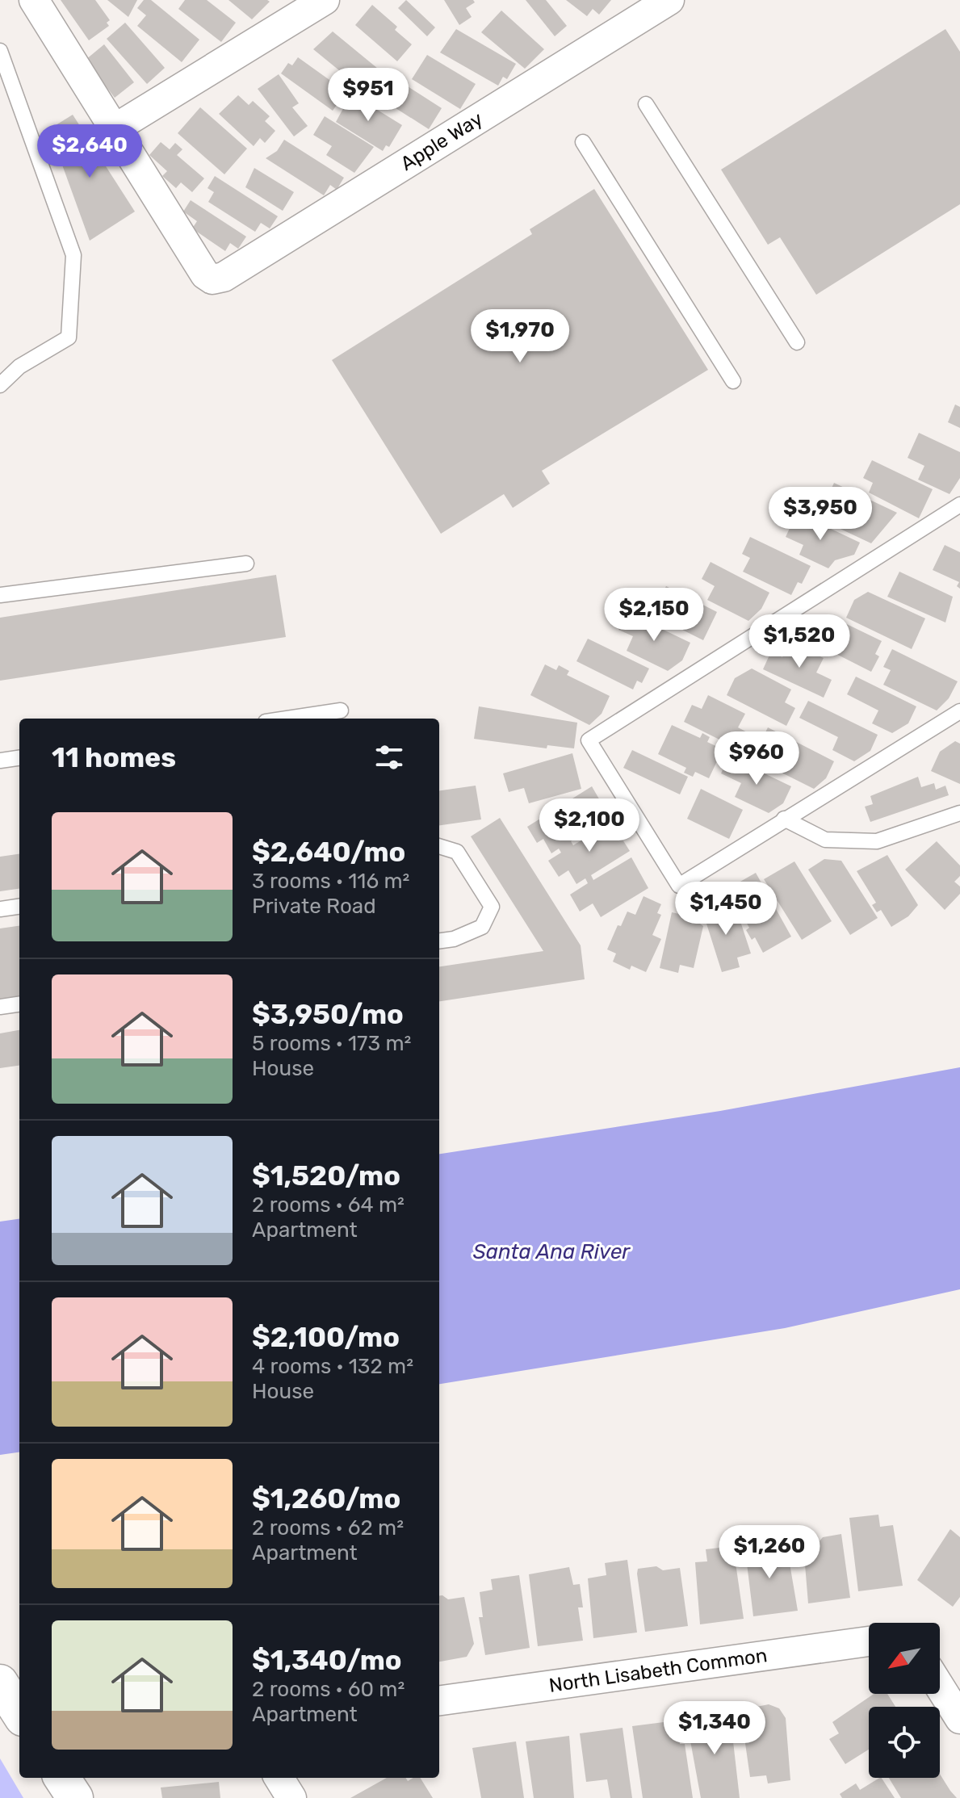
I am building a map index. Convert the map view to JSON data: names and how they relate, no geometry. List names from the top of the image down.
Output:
{
  "streets": {
    "street": ["Apple Way", "North Lisabeth Common"]
  },
  "water": ["Santa Ana River"],
  "north": "bottom left",
  "page": {
    "price": [
      "$951",
      "$2,640",
      "$1,970",
      "$3,950",
      "$2,150",
      "$1,520",
      "$960",
      "$2,100",
      "$1,450",
      "$1,260",
      "$1,340"
    ],
    "heading": "11 homes",
    "list": [
      {
        "name": "$2,640/mo",
        "note": "3 rooms · 116 m² · Private Road"
      },
      {
        "name": "$3,950/mo",
        "note": "5 rooms · 173 m² · House"
      },
      {
        "name": "$1,520/mo",
        "note": "2 rooms · 64 m² · Apartment"
      },
      {
        "name": "$2,100/mo",
        "note": "4 rooms · 132 m² · House"
      },
      {
        "name": "$1,260/mo",
        "note": "2 rooms · 62 m² · Apartment"
      },
      {
        "name": "$1,340/mo",
        "note": "2 rooms · 60 m² · Apartment"
      }
    ]
  }
}
